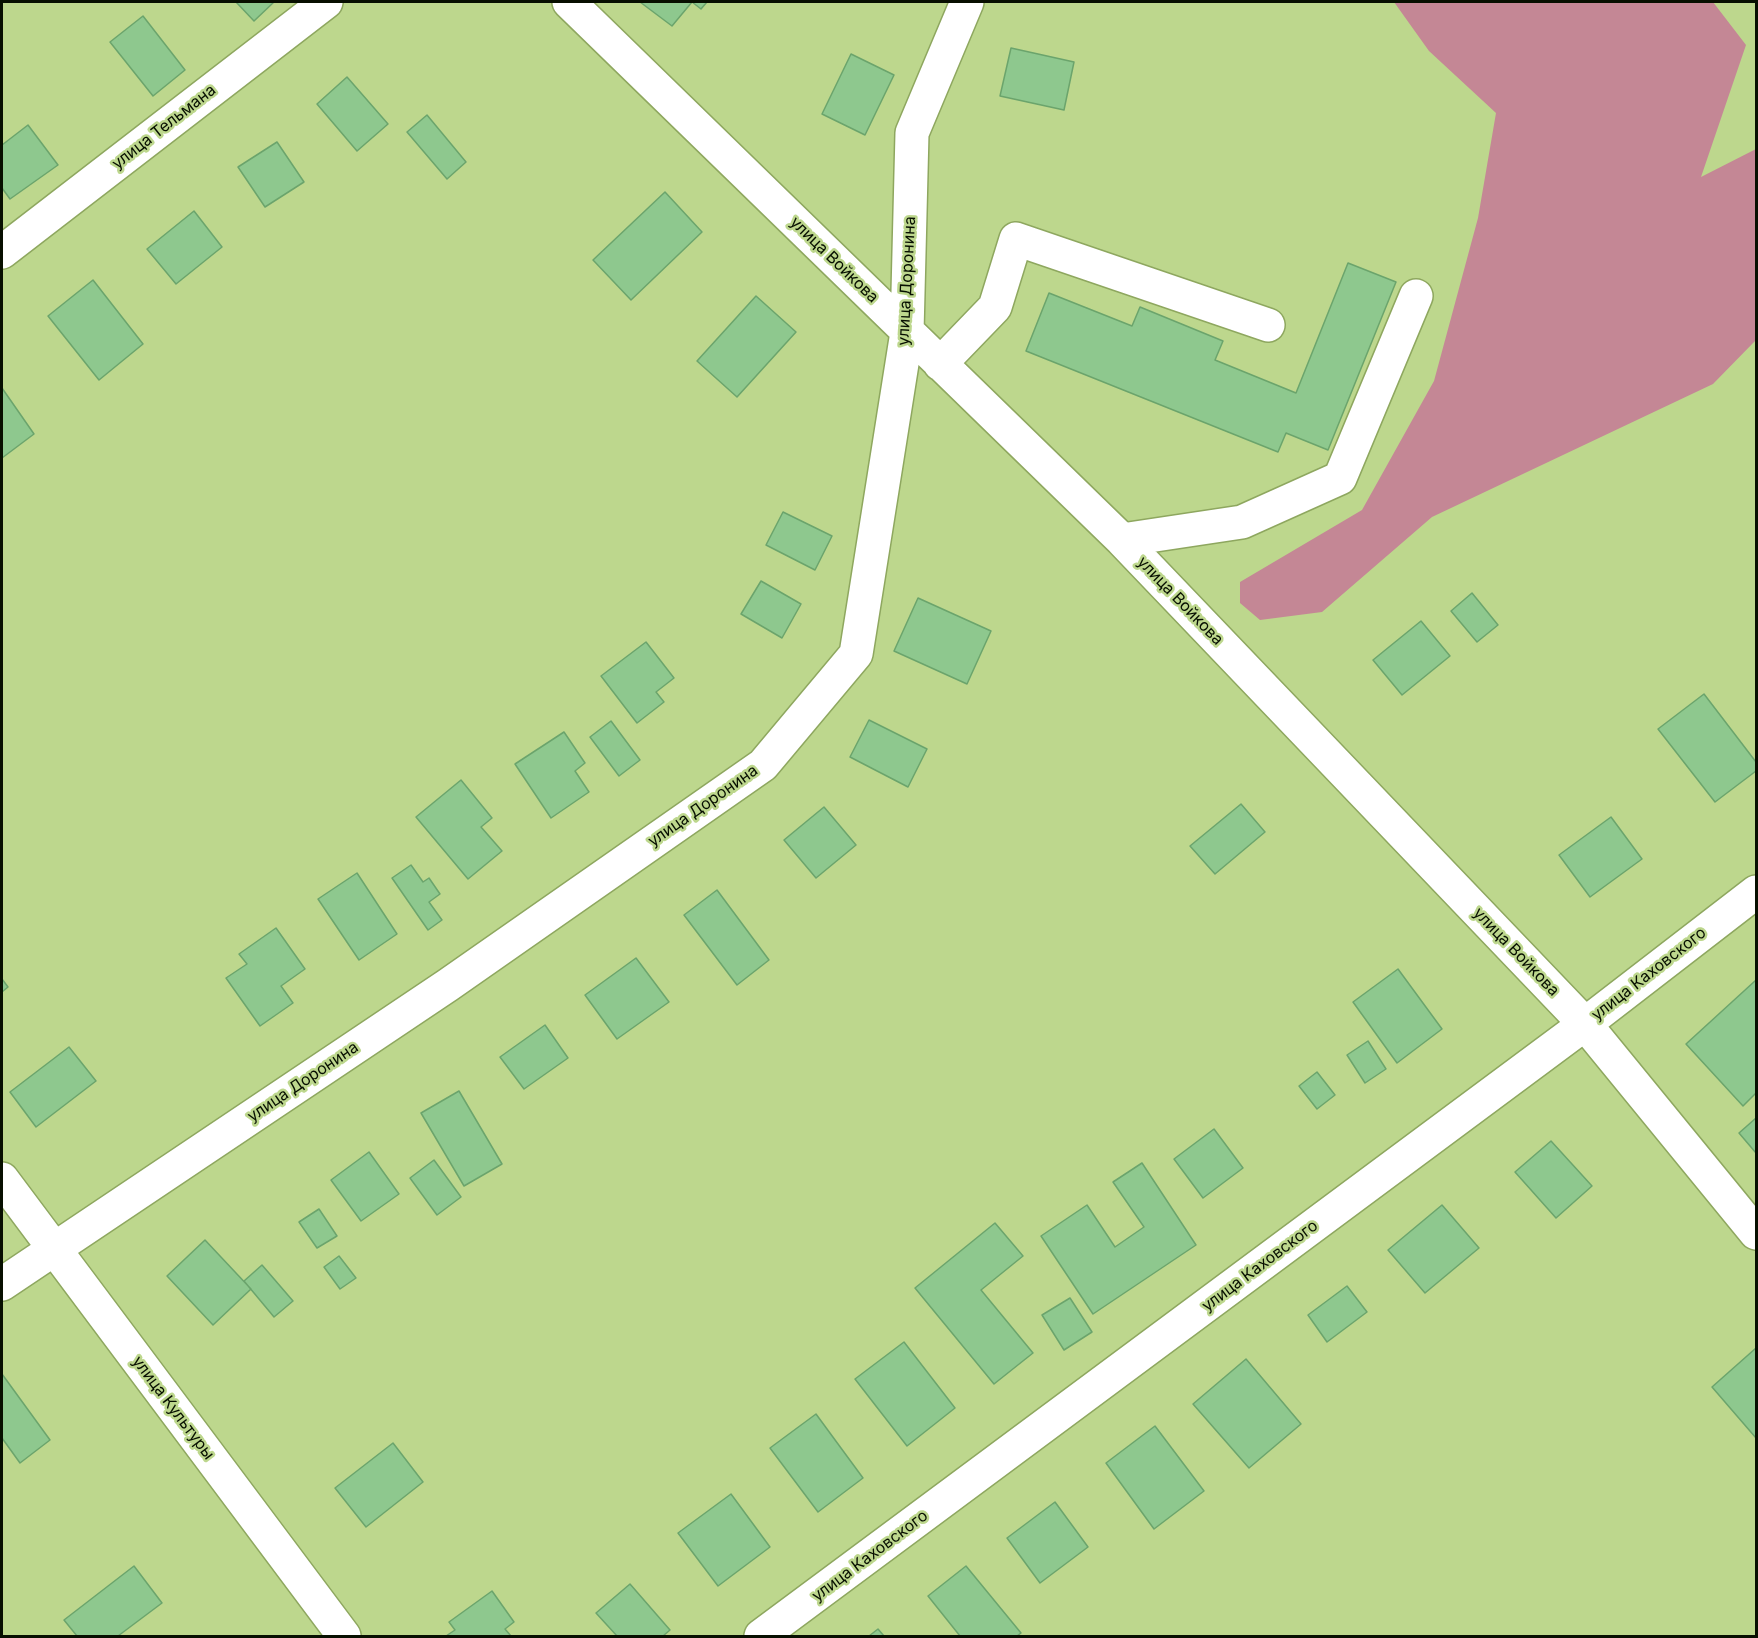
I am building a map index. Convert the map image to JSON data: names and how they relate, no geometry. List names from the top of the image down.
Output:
{
  "streets": {
    "street": [
      "улица Тельмана",
      "улица Войкова",
      "улица Доронина",
      "улица Каховского",
      "улица Культуры"
    ]
  },
  "crossings": [
    ["улица Войкова", "улица Доронина"],
    ["улица Войкова", "улица Каховского"],
    ["улица Доронина", "улица Культуры"]
  ]
}
